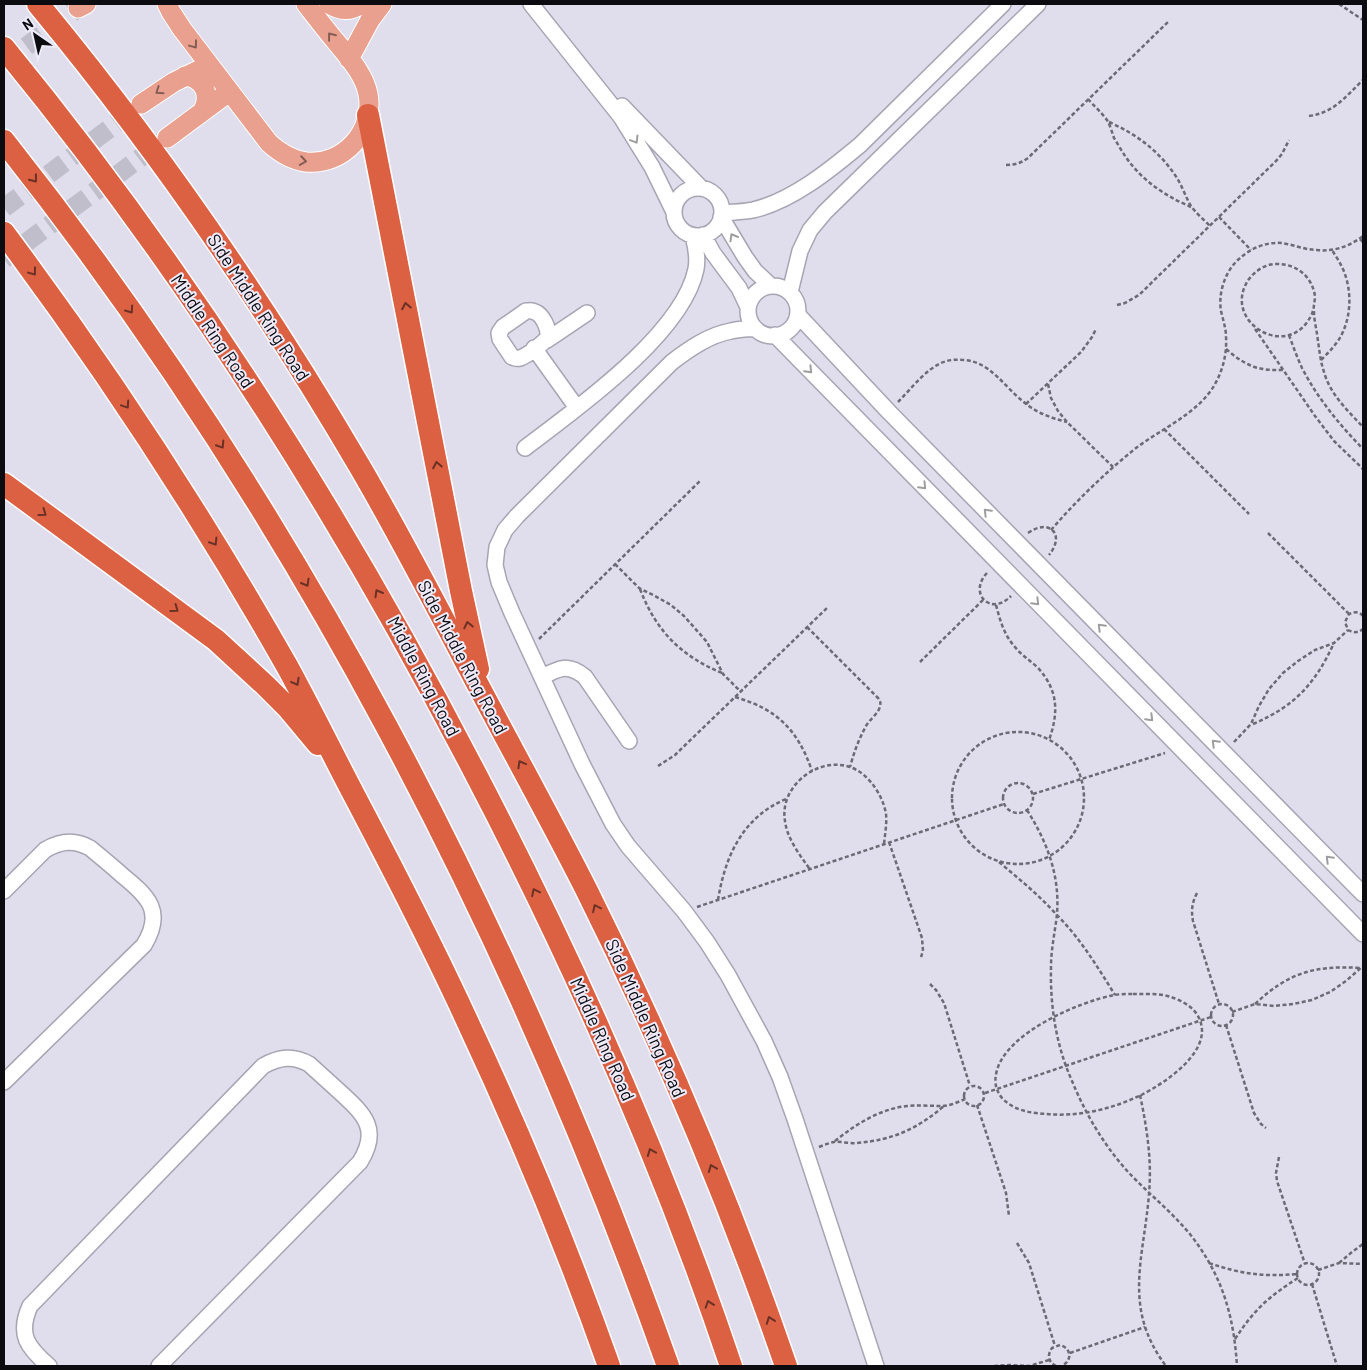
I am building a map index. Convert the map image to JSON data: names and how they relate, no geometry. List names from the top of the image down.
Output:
{
  "streets": {
    "highway": ["Side Middle Ring Road", "Middle Ring Road"]
  },
  "north": "top left"
}
